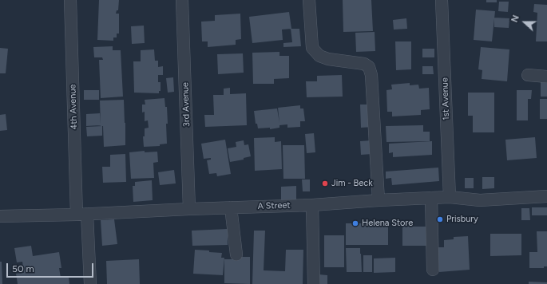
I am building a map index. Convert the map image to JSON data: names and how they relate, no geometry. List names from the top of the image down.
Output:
{
  "streets": {
    "street": [
      "1st Avenue",
      "3rd Avenue",
      "4th Avenue",
      "A Street"
    ]
  },
  "crossings": [
    ["1st Avenue", "A Street"],
    ["3rd Avenue", "A Street"],
    ["4th Avenue", "A Street"]
  ],
  "places": ["Jim - Beck", "Prisbury", "Helena Store"],
  "scale_bar": "50 m",
  "north": "left"
}
